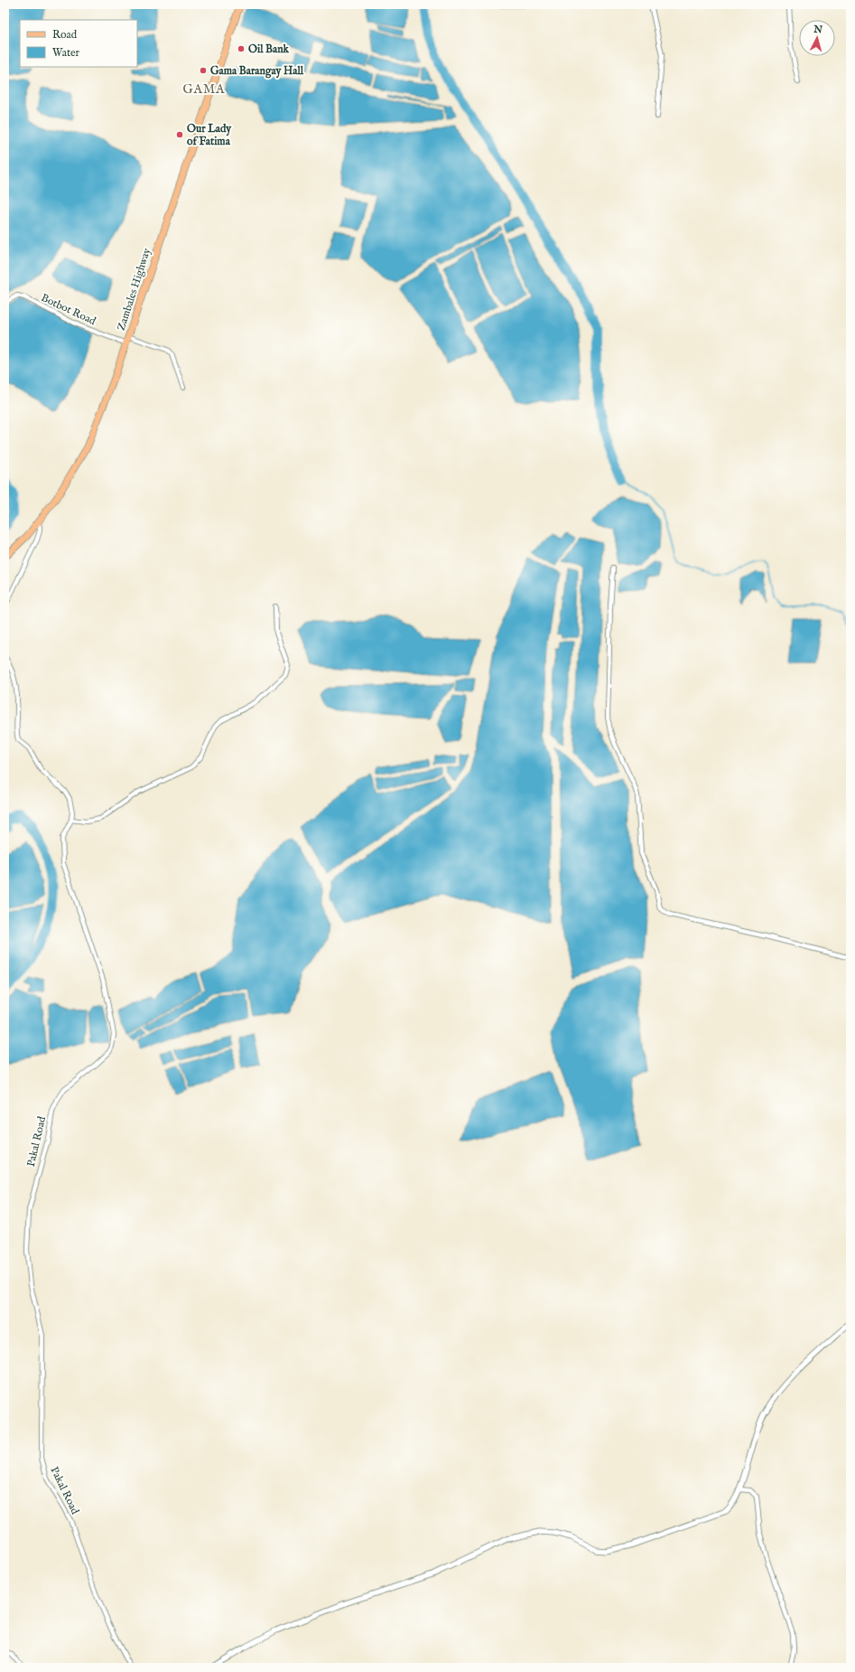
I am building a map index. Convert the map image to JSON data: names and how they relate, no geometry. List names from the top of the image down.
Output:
{
  "streets": {
    "main road": ["Zambales Highway"],
    "street": ["Botbot Road", "Pakal Road"]
  },
  "crossings": [
    ["Zambales Highway", "Botbot Road"]
  ],
  "districts": ["GAMA"],
  "places": ["Oil Bank", "Gama Barangay Hall", "Our Lady of Fatima"],
  "legend": ["Road", "Water"],
  "north": "top"
}
